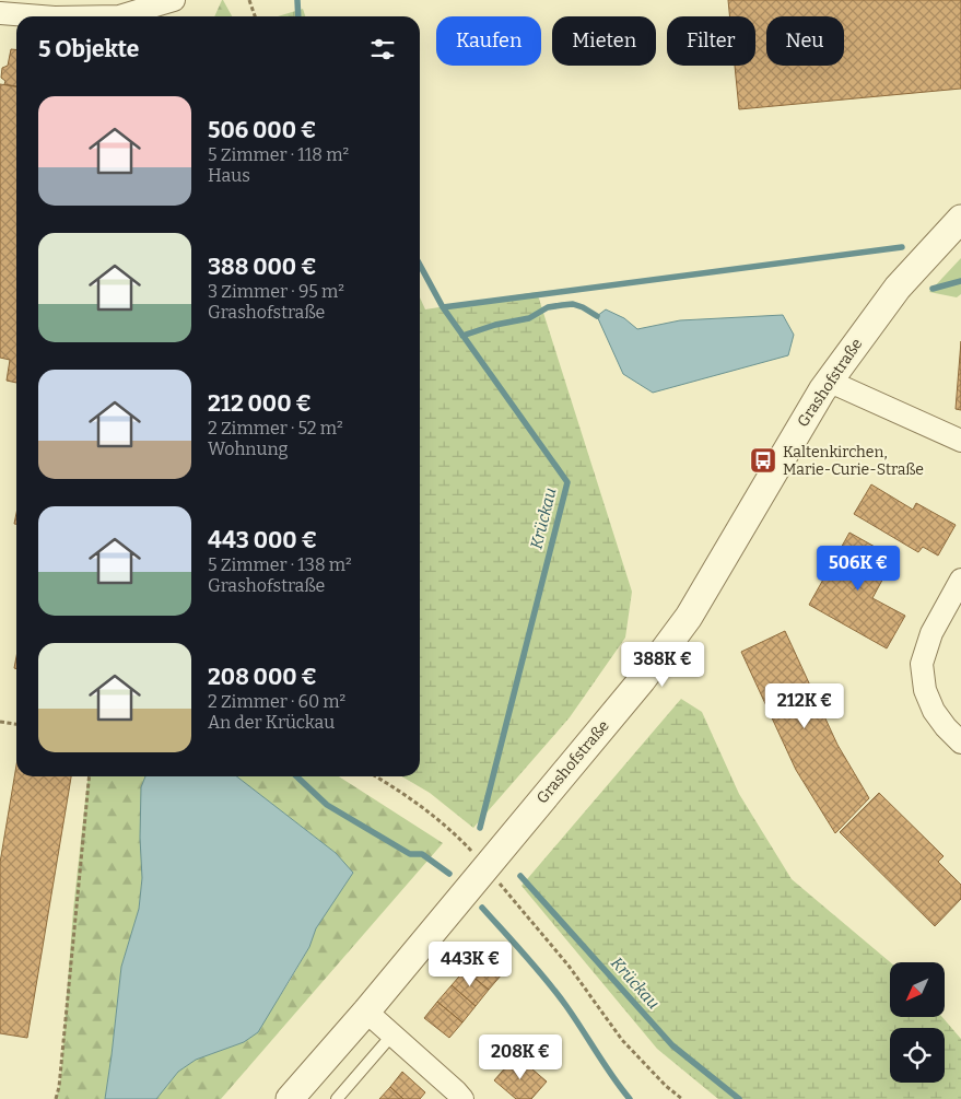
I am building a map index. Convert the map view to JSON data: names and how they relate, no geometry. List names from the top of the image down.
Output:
{
  "streets": {
    "street": ["Grashofstraße"]
  },
  "water": ["Krückau"],
  "places": {
    "bus stop": ["Kaltenkirchen, Marie-Curie-Straße"]
  },
  "north": "bottom left",
  "page": {
    "chip": [
      "Kaufen",
      "Mieten",
      "Filter",
      "Neu"
    ],
    "heading": "5 Objekte",
    "list": [
      {
        "name": "506 000 €",
        "note": "5 Zimmer · 118 m² · Haus"
      },
      {
        "name": "388 000 €",
        "note": "3 Zimmer · 95 m² · Grashofstraße"
      },
      {
        "name": "212 000 €",
        "note": "2 Zimmer · 52 m² · Wohnung"
      },
      {
        "name": "443 000 €",
        "note": "5 Zimmer · 138 m² · Grashofstraße"
      },
      {
        "name": "208 000 €",
        "note": "2 Zimmer · 60 m² · An der Krückau"
      }
    ],
    "price": [
      "506K €",
      "388K €",
      "212K €",
      "443K €",
      "208K €"
    ]
  }
}
